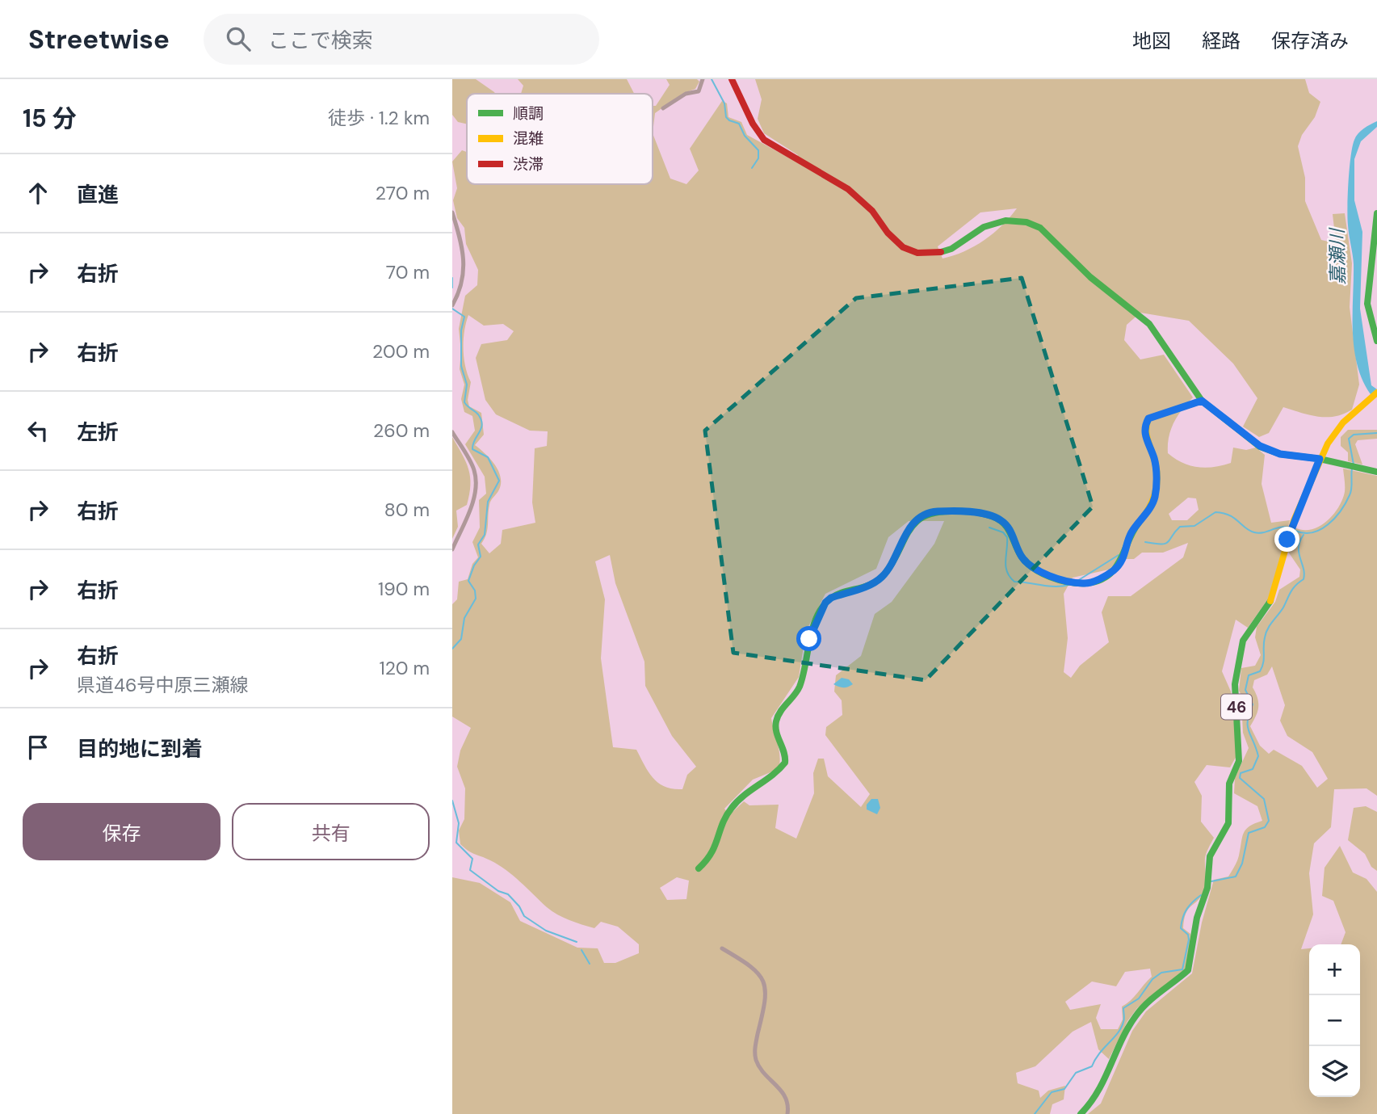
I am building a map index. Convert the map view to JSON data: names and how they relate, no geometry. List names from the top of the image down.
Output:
{
  "streets": {
    "street": ["46"]
  },
  "water": ["嘉瀬川"],
  "legend": ["順調", "混雑", "渋滞"],
  "page": {
    "header": "Streetwise",
    "search": "ここで検索",
    "nav": ["地図", "経路", "保存済み"],
    "heading": ["15 分", "徒歩 · 1.2 km"],
    "list": [
      ["直進", "270 m"],
      ["右折", "70 m"],
      ["右折", "200 m"],
      ["左折", "260 m"],
      ["右折", "80 m"],
      ["右折", "190 m"],
      ["右折", "県道46号中原三瀬線", "120 m"],
      "目的地に到着"
    ],
    "buttons": ["保存", "共有"],
    "map_buttons": ["+", "−"]
  }
}
